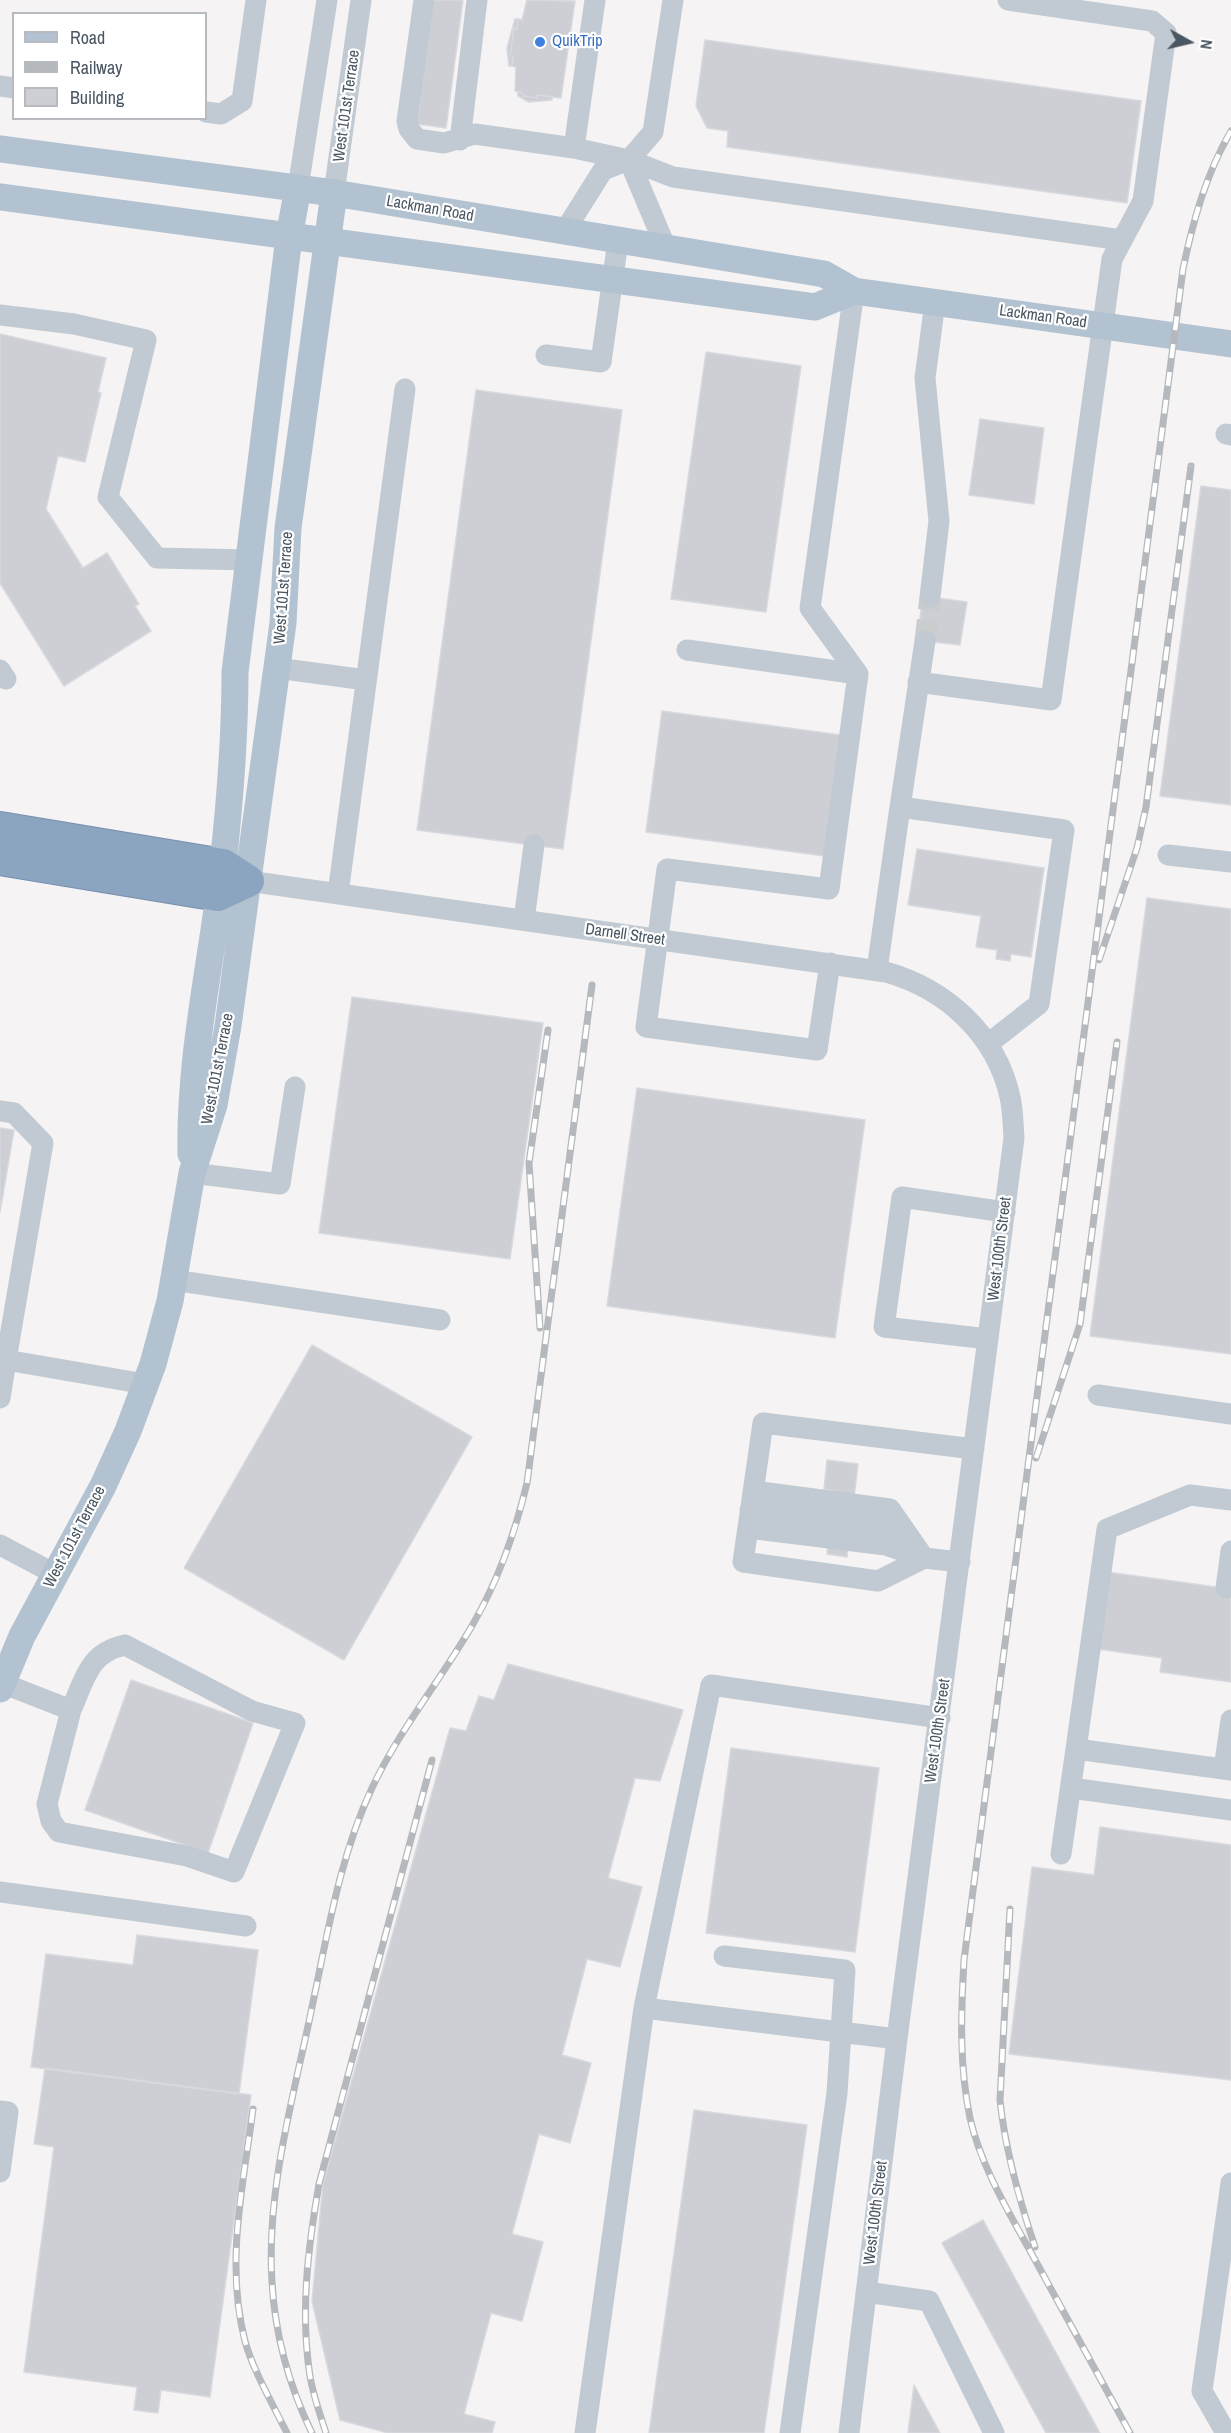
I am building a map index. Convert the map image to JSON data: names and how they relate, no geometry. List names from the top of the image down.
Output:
{
  "streets": {
    "main road": ["West 101st Terrace", "Lackman Road"],
    "street": ["Darnell Street", "West 100th Street"]
  },
  "crossings": [
    ["West 101st Terrace", "Lackman Road"],
    ["West 101st Terrace", "Darnell Street"],
    ["Darnell Street", "West 100th Street"]
  ],
  "places": ["QuikTrip"],
  "legend": ["Road", "Railway", "Building"],
  "north": "right"
}
